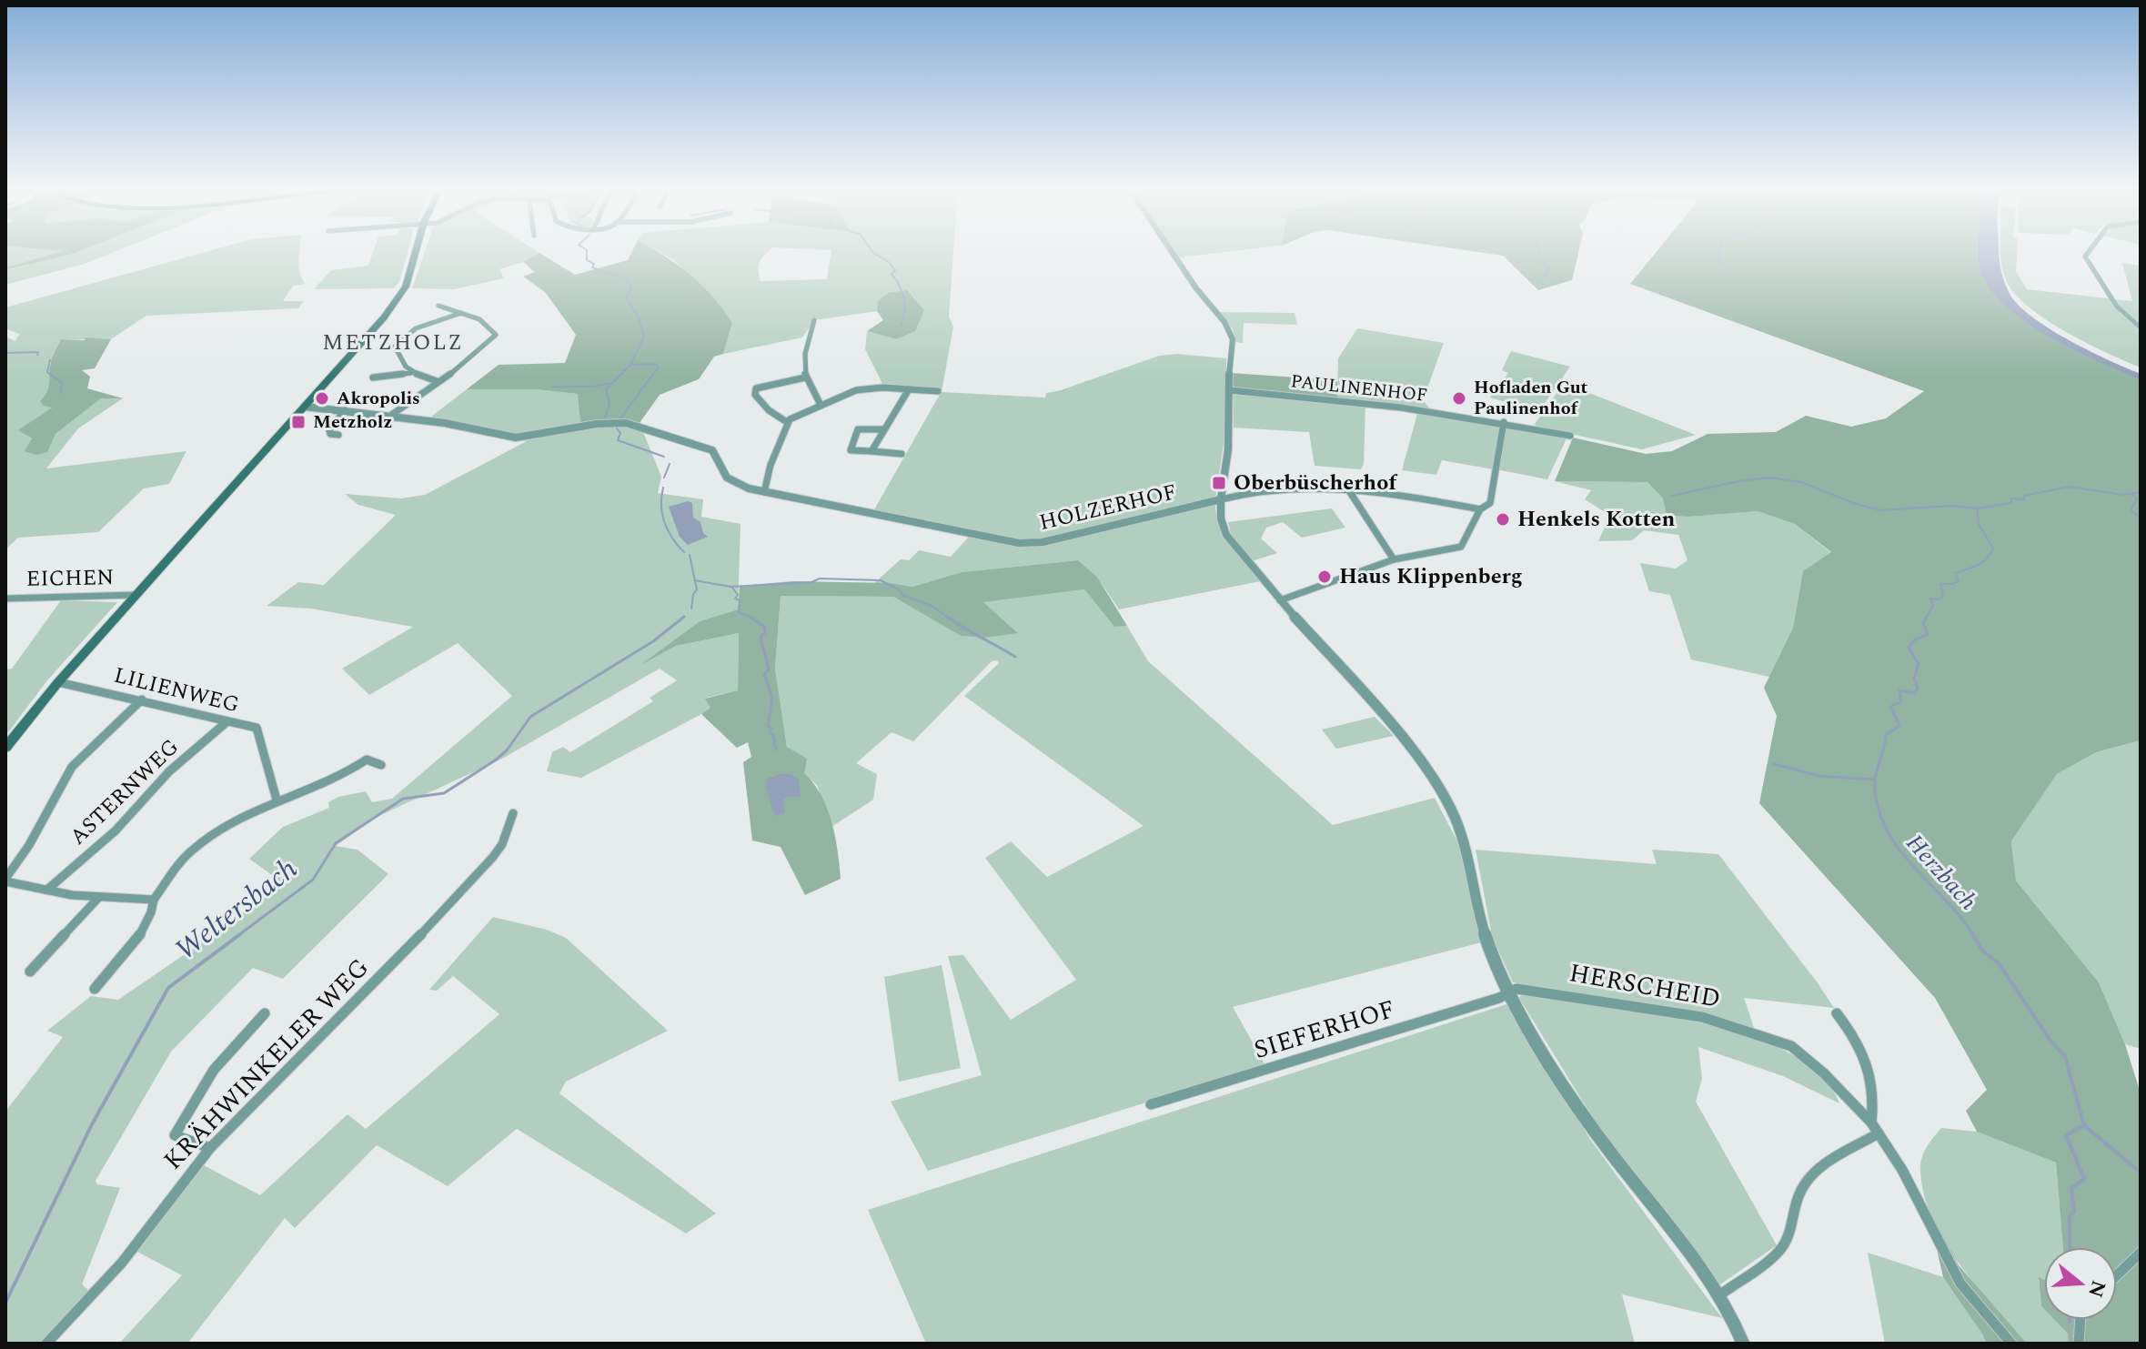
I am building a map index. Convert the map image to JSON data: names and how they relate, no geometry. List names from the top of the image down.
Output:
{
  "streets": {
    "street": [
      "PAULINENHOF",
      "HOLZERHOF",
      "EICHEN",
      "LILIENWEG",
      "ASTERNWEG",
      "HERSCHEID",
      "SIEFERHOF",
      "KRÄHWINKELER WEG"
    ]
  },
  "crossings": [
    ["LILIENWEG", "ASTERNWEG"],
    ["HERSCHEID", "SIEFERHOF"]
  ],
  "districts": ["METZHOLZ"],
  "water": ["Herzbach", "Weltersbach"],
  "places": {
    "other": [
      "Akropolis",
      "Hofladen Gut Paulinenhof",
      "Henkels Kotten",
      "Haus Klippenberg"
    ],
    "transit": ["Metzholz", "Oberbüscherhof"]
  },
  "north": "right"
}
